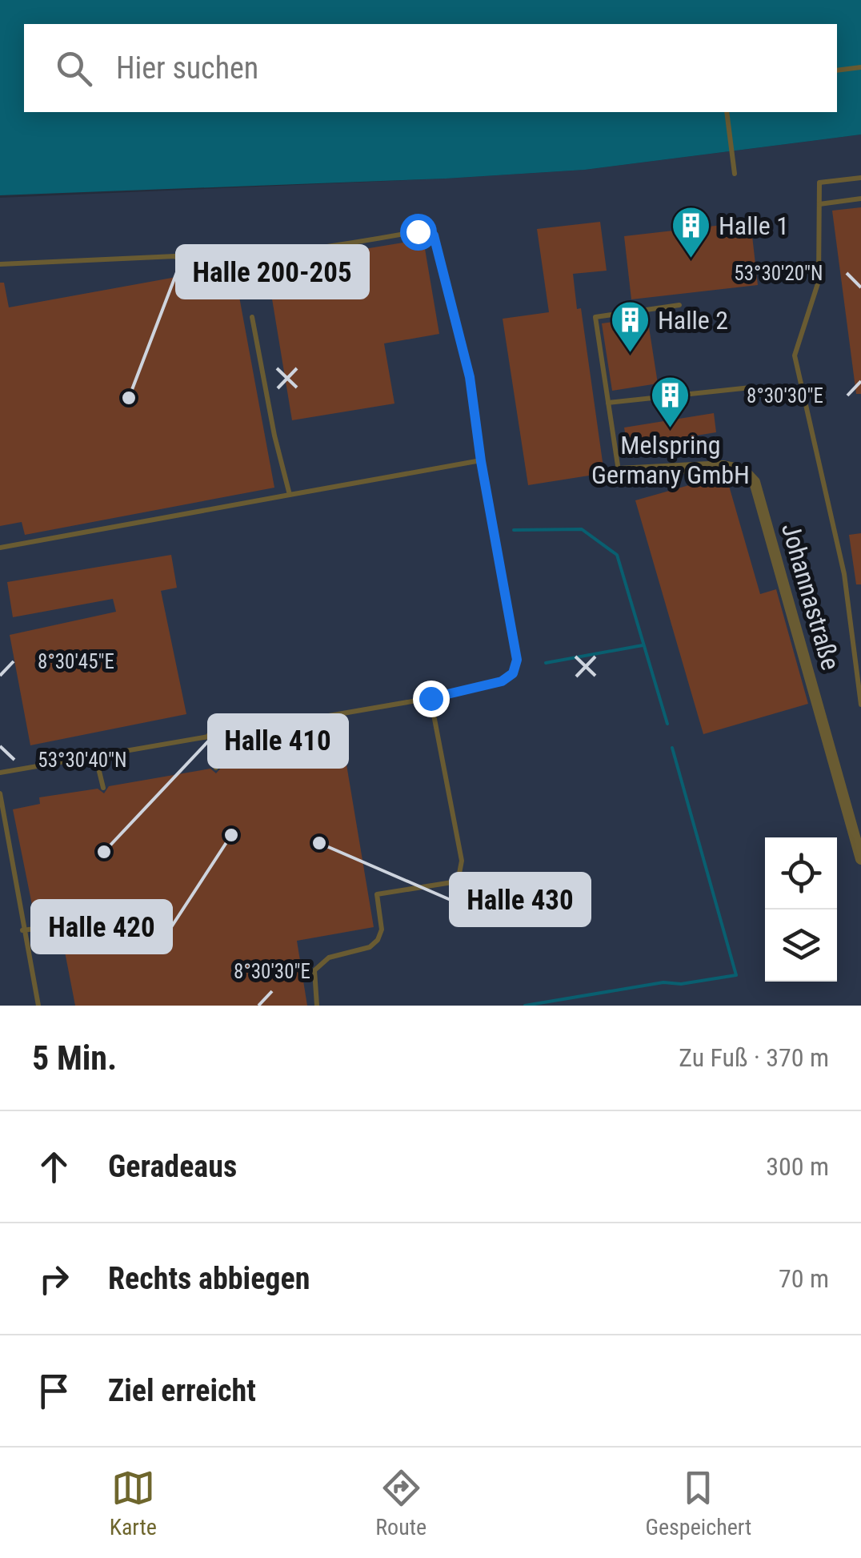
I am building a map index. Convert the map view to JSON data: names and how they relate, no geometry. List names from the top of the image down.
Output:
{
  "streets": {
    "street": ["Johannastraße"]
  },
  "places": {
    "building": ["Halle 1", "Halle 2", "Melspring Germany GmbH"],
    "other": [
      "Halle 200-205",
      "Halle 420",
      "Halle 430",
      "Halle 410"
    ]
  },
  "page": {
    "search": "Hier suchen",
    "heading": ["5 Min.", "Zu Fuß · 370 m"],
    "list": [
      ["Geradeaus", "300 m"],
      ["Rechts abbiegen", "70 m"],
      "Ziel erreicht"
    ],
    "nav": ["Karte", "Route", "Gespeichert"]
  },
  "coordinates": [
    "53°30'20\"N",
    "8°30'30\"E",
    "8°30'45\"E",
    "53°30'40\"N"
  ]
}
